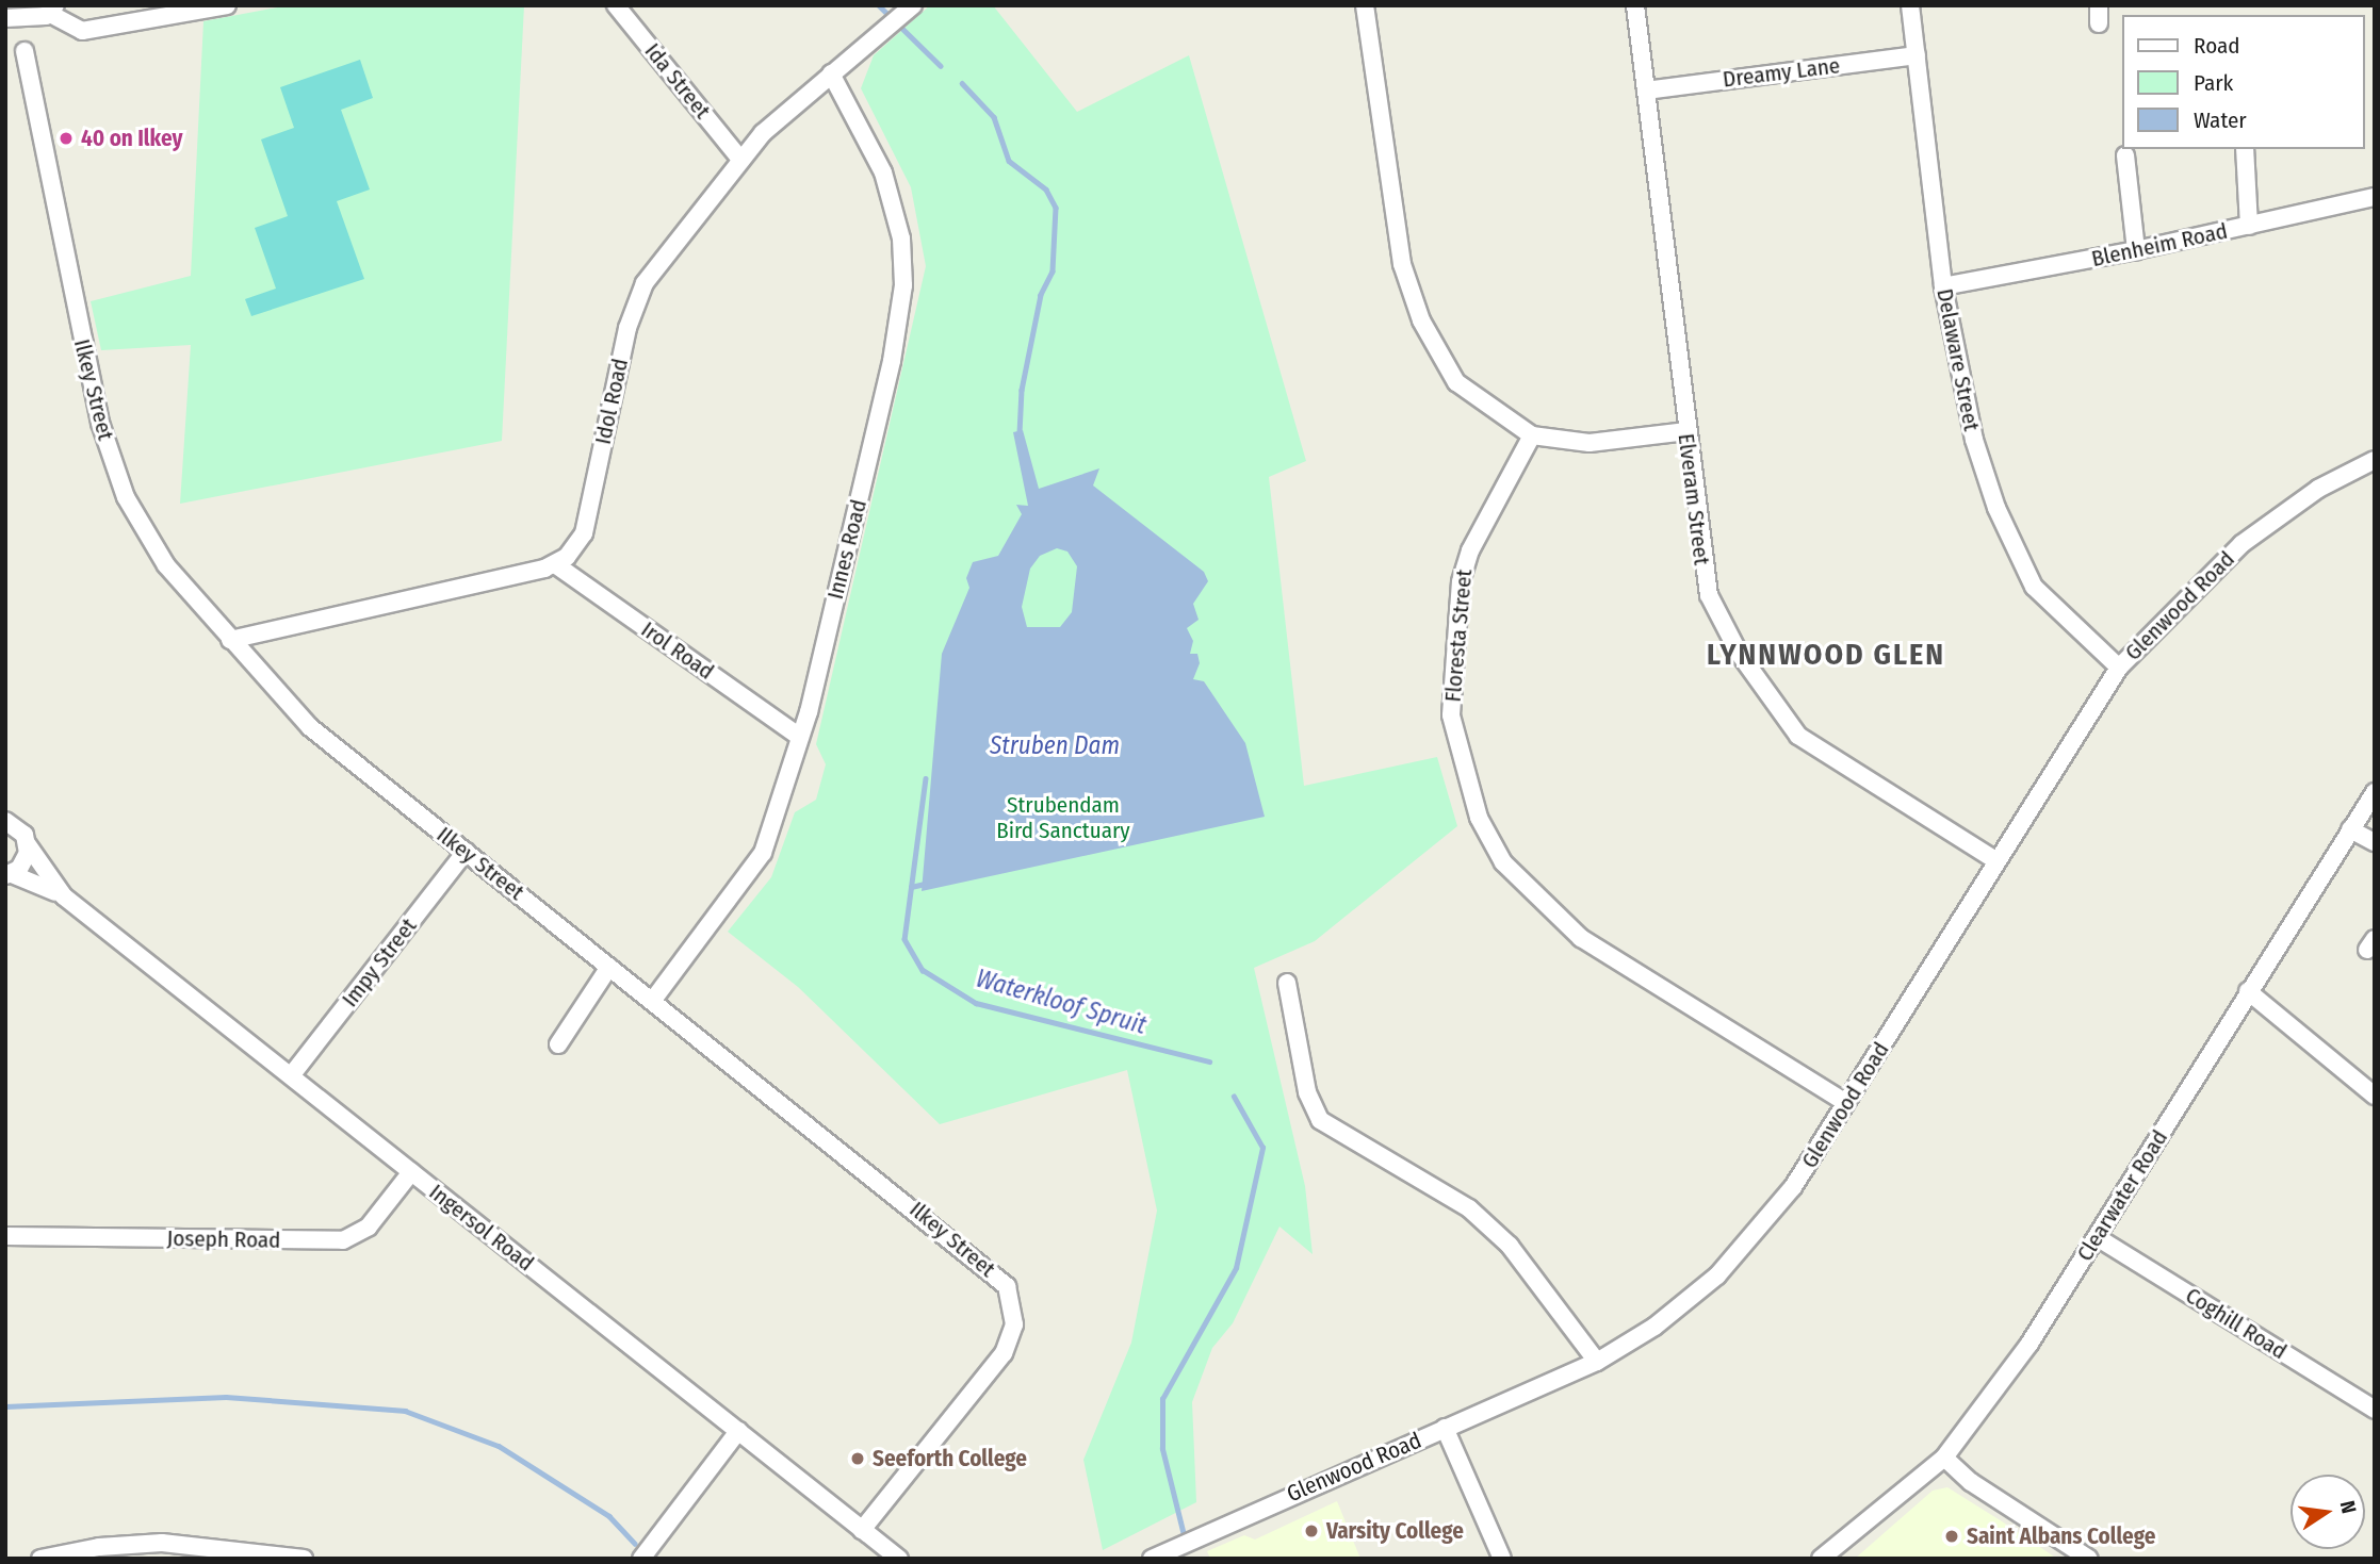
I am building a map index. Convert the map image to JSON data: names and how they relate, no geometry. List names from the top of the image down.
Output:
{
  "streets": {
    "street": [
      "Dreamy Lane",
      "Ida Street",
      "Blenheim Road",
      "Delaware Street",
      "Ilkey Street",
      "Idol Road",
      "Elveram Street",
      "Innes Road",
      "Glenwood Road",
      "Floresta Street",
      "Irol Road",
      "Impy Street",
      "Clearwater Road",
      "Ingersol Road",
      "Joseph Road",
      "Coghill Road"
    ]
  },
  "crossings": [
    ["Dreamy Lane", "Delaware Street"],
    ["Dreamy Lane", "Elveram Street"],
    ["Ida Street", "Idol Road"],
    ["Blenheim Road", "Delaware Street"],
    ["Delaware Street", "Glenwood Road"],
    ["Ilkey Street", "Innes Road"],
    ["Ilkey Street", "Impy Street"],
    ["Ilkey Street", "Ingersol Road"],
    ["Idol Road", "Innes Road"],
    ["Idol Road", "Irol Road"],
    ["Elveram Street", "Glenwood Road"],
    ["Innes Road", "Irol Road"],
    ["Glenwood Road", "Floresta Street"],
    ["Impy Street", "Ingersol Road"],
    ["Clearwater Road", "Coghill Road"],
    ["Ingersol Road", "Joseph Road"]
  ],
  "districts": ["LYNNWOOD GLEN"],
  "water": ["Struben Dam", "Waterkloof Spruit"],
  "parks": ["Strubendam Bird Sanctuary"],
  "places": [
    "40 on Ilkey",
    "Seeforth College",
    "Varsity College",
    "Saint Albans College"
  ],
  "legend": ["Road", "Park", "Water"],
  "north": "right"
}
